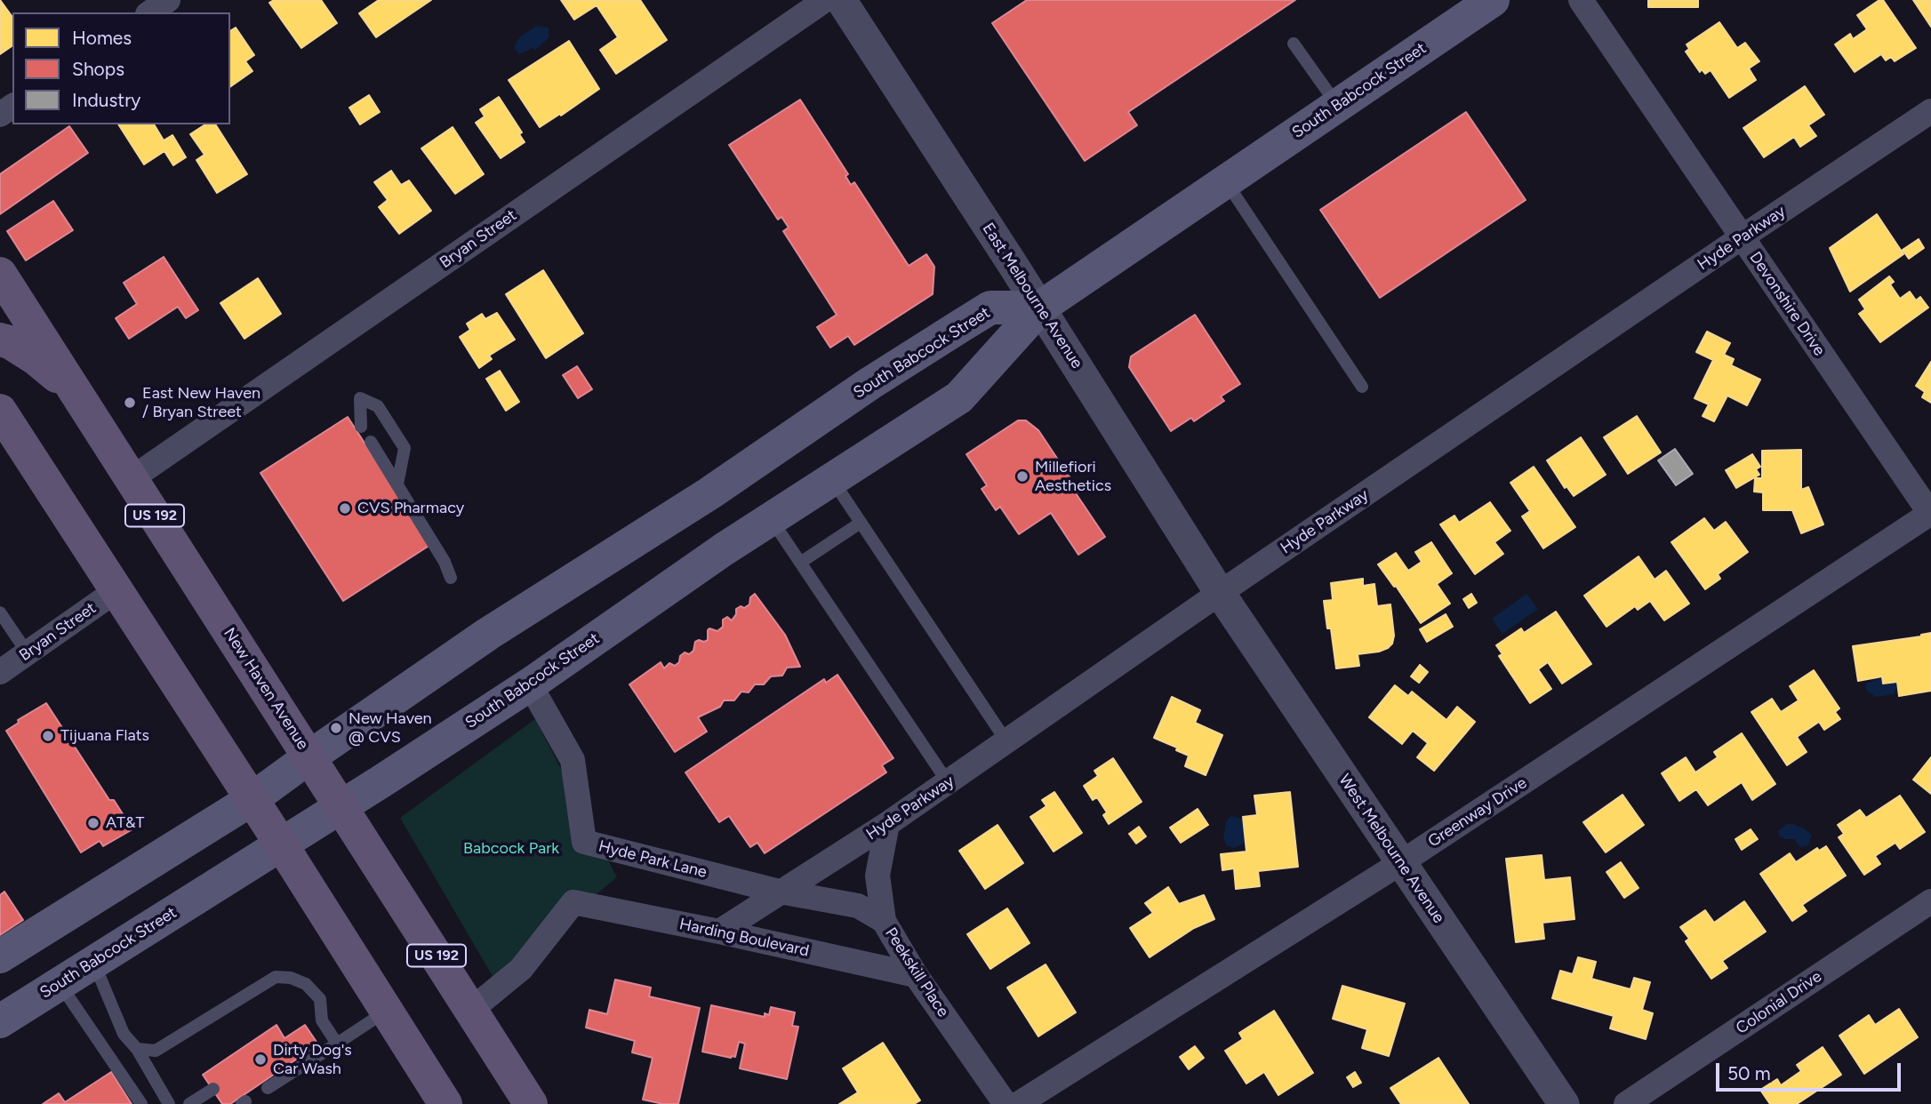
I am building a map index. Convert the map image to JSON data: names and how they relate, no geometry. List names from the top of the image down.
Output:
{
  "streets": {
    "main road": ["South Babcock Street", "US 192", "New Haven Avenue"],
    "street": [
      "Hyde Parkway",
      "Bryan Street",
      "East Melbourne Avenue",
      "Devonshire Drive",
      "Greenway Drive",
      "West Melbourne Avenue",
      "Hyde Park Lane",
      "Harding Boulevard",
      "Peekskill Place",
      "Colonial Drive"
    ]
  },
  "crossings": [
    ["South Babcock Street", "East Melbourne Avenue"],
    ["South Babcock Street", "New Haven Avenue"],
    ["South Babcock Street", "Hyde Park Lane"],
    ["Hyde Parkway", "East Melbourne Avenue"],
    ["Hyde Parkway", "Devonshire Drive"],
    ["Hyde Parkway", "West Melbourne Avenue"],
    ["Hyde Parkway", "Hyde Park Lane"],
    ["Hyde Parkway", "Harding Boulevard"],
    ["Hyde Parkway", "Peekskill Place"],
    ["Bryan Street", "New Haven Avenue"],
    ["East Melbourne Avenue", "West Melbourne Avenue"],
    ["Devonshire Drive", "Greenway Drive"],
    ["New Haven Avenue", "Harding Boulevard"],
    ["Greenway Drive", "West Melbourne Avenue"],
    ["Hyde Park Lane", "Peekskill Place"],
    ["Harding Boulevard", "Peekskill Place"]
  ],
  "parks": ["Babcock Park"],
  "places": [
    "East New Haven / Bryan Street",
    "Millefiori Aesthetics",
    "CVS Pharmacy",
    "New Haven @ CVS",
    "Tijuana Flats",
    "AT&T",
    "Dirty Dog's Car Wash"
  ],
  "legend": ["Homes", "Shops", "Industry"],
  "scale_bar": "50 m"
}
